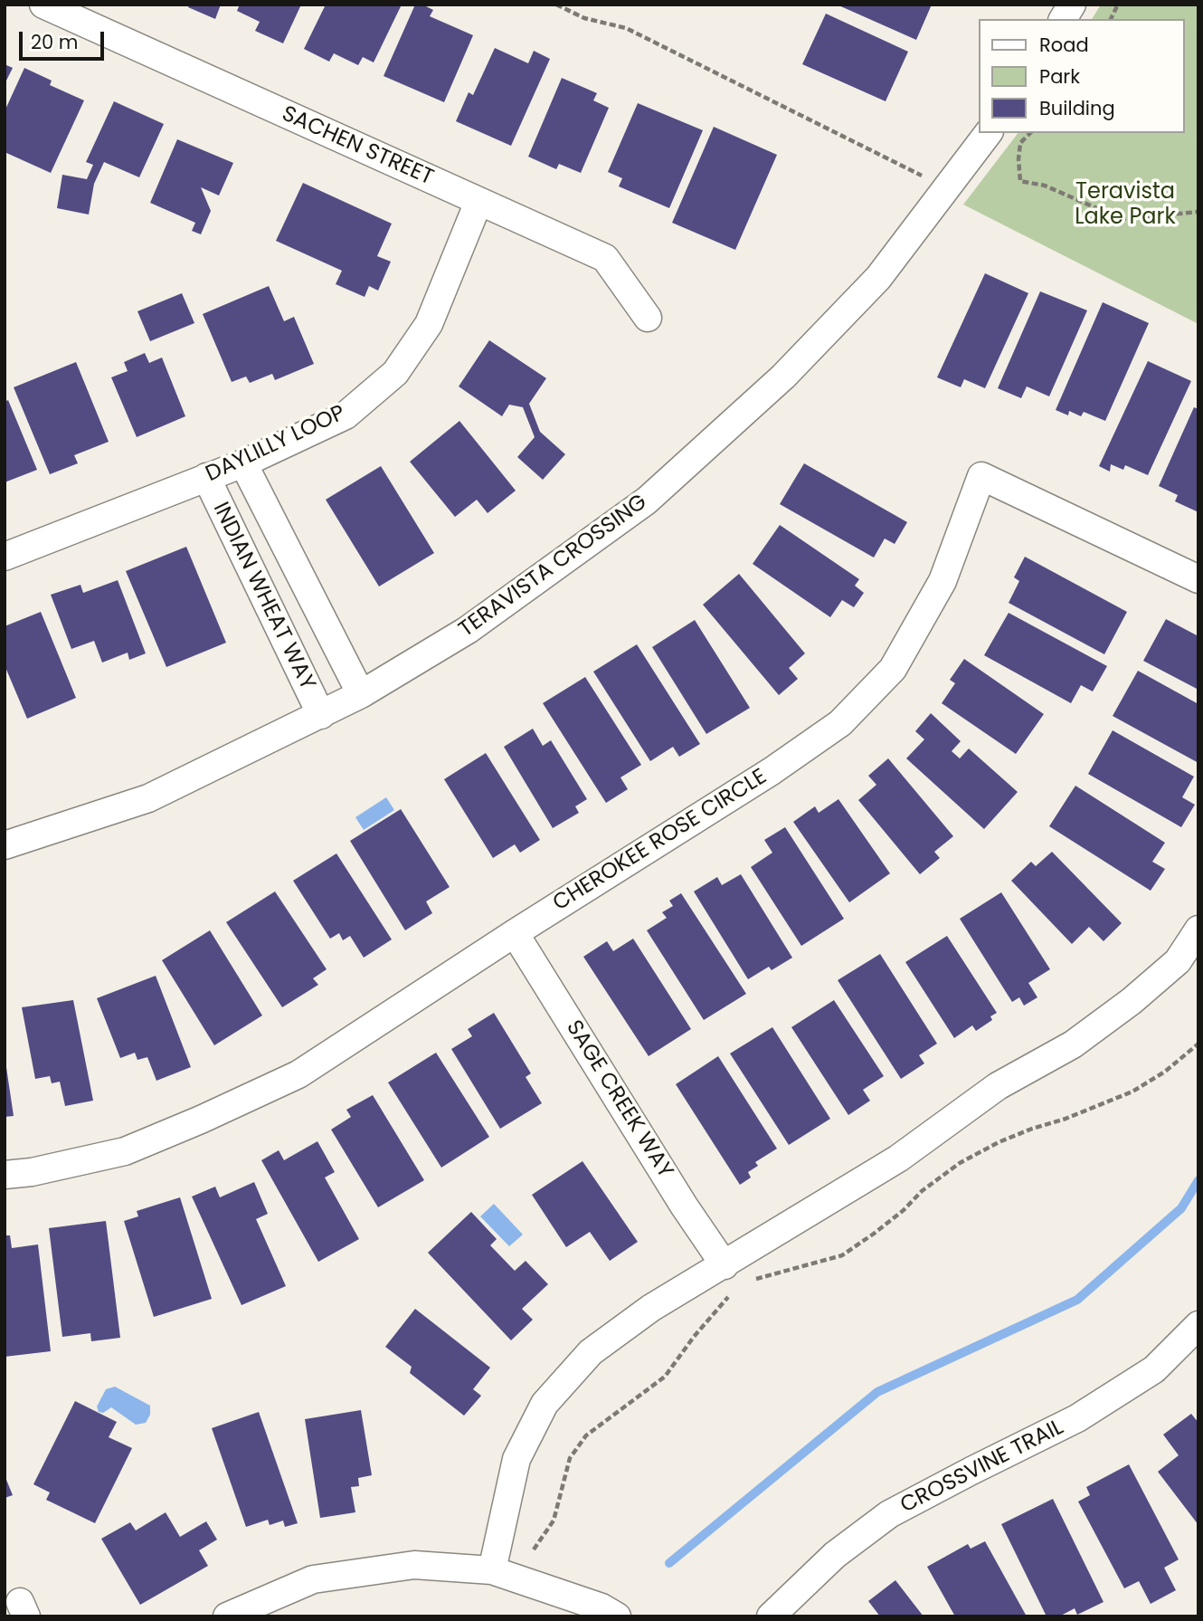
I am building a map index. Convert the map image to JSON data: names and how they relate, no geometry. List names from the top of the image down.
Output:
{
  "streets": {
    "street": [
      "SACHEN STREET",
      "DAYLILLY LOOP",
      "TERAVISTA CROSSING",
      "INDIAN WHEAT WAY",
      "CHEROKEE ROSE CIRCLE",
      "SAGE CREEK WAY",
      "CROSSVINE TRAIL"
    ]
  },
  "crossings": [
    ["SACHEN STREET", "DAYLILLY LOOP"],
    ["DAYLILLY LOOP", "INDIAN WHEAT WAY"],
    ["TERAVISTA CROSSING", "INDIAN WHEAT WAY"],
    ["CHEROKEE ROSE CIRCLE", "SAGE CREEK WAY"]
  ],
  "parks": ["Teravista Lake Park"],
  "legend": ["Road", "Park", "Building"],
  "scale_bar": "20 m"
}
